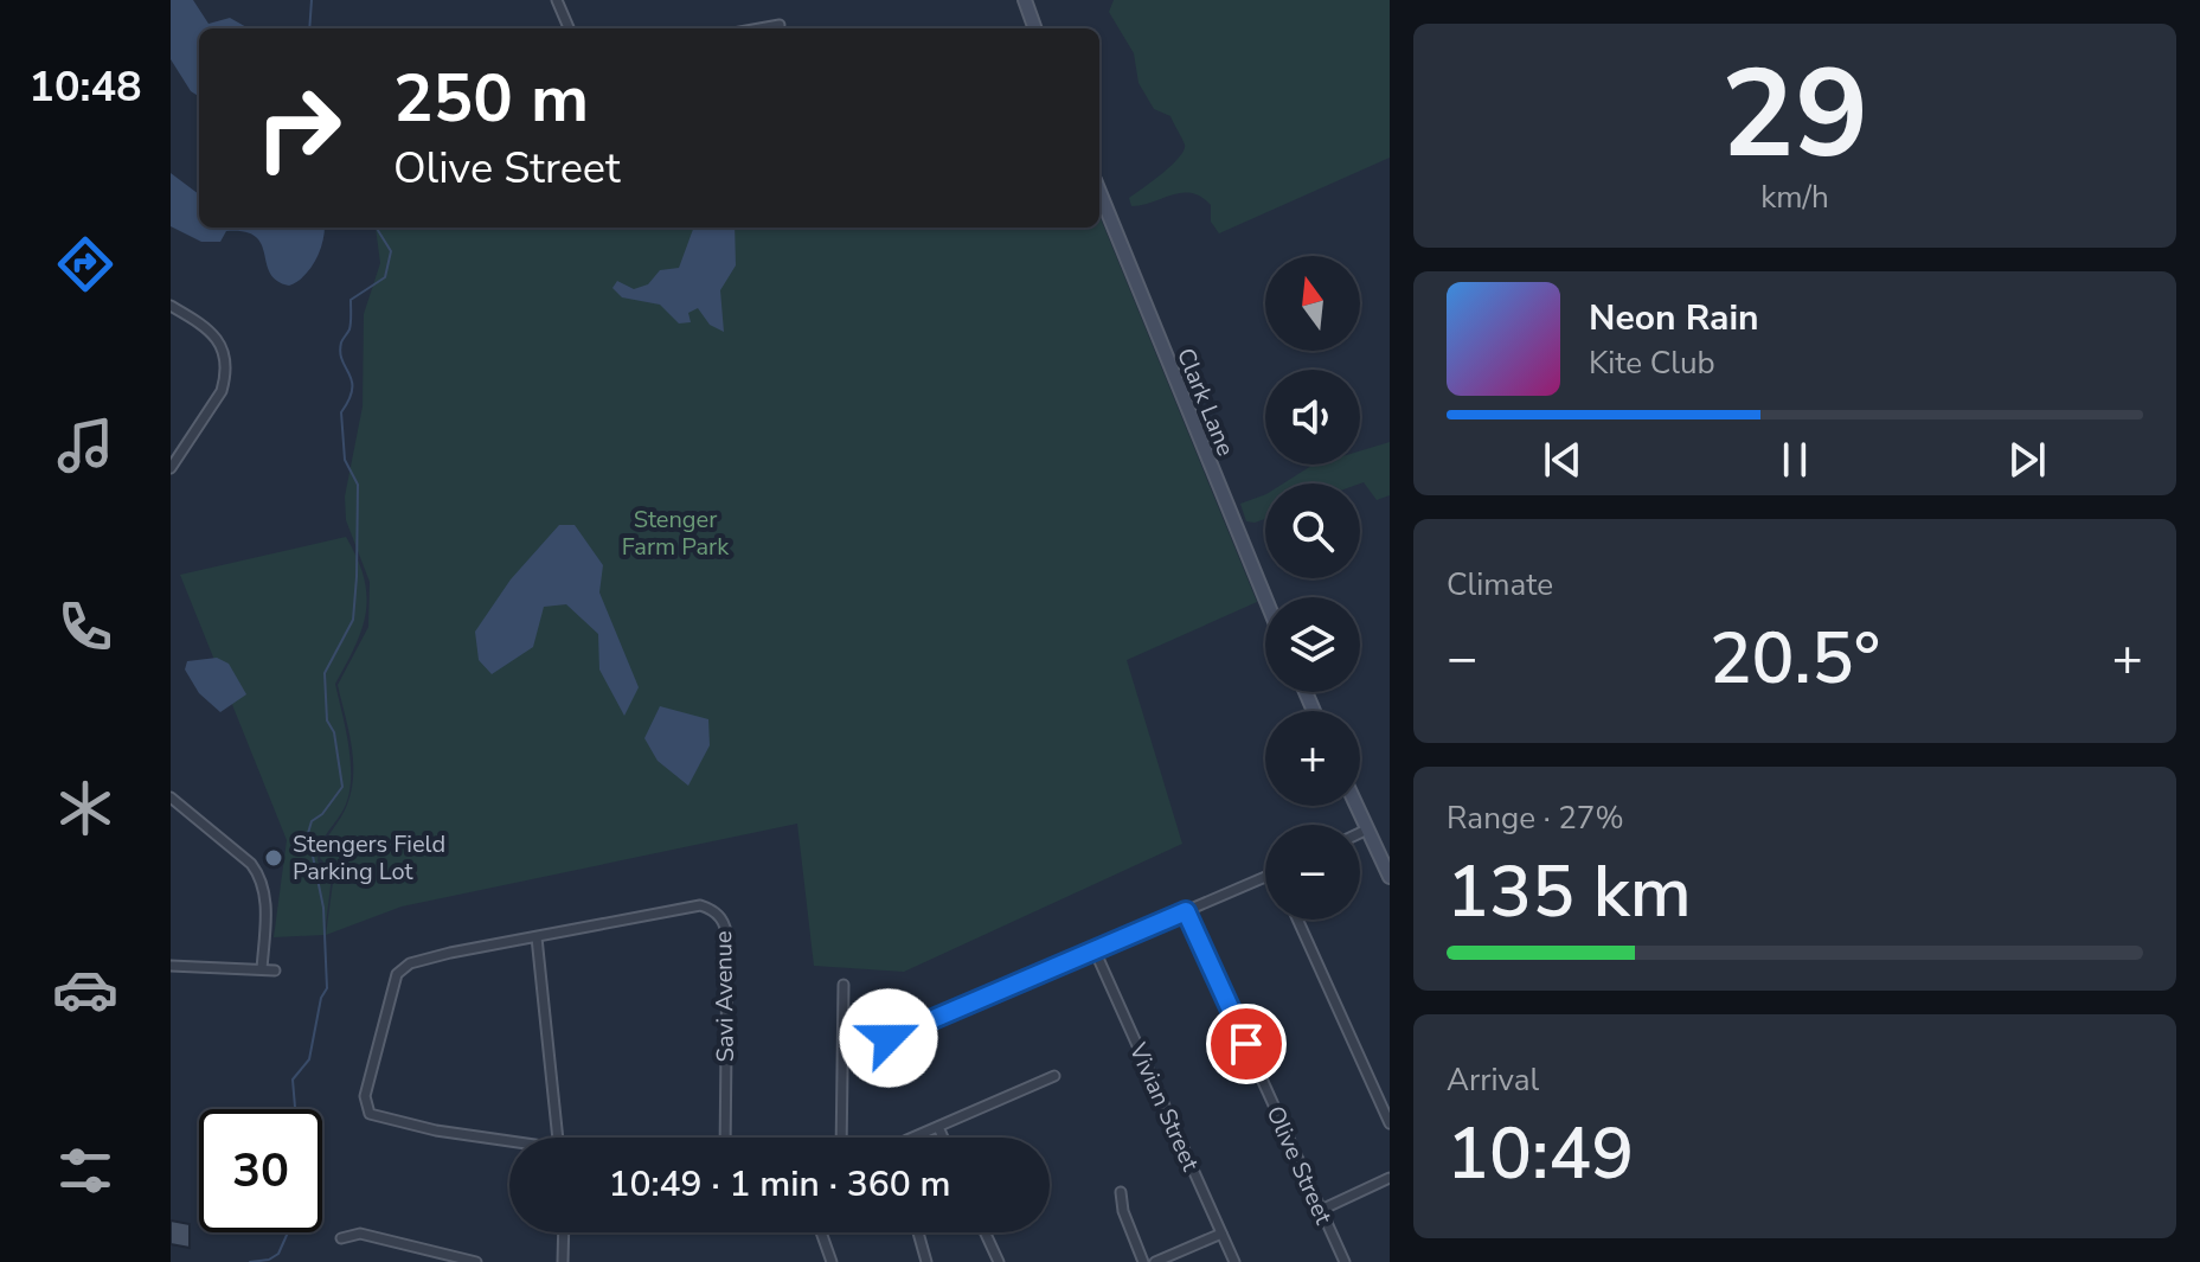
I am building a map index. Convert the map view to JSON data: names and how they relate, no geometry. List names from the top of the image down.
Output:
{
  "streets": {
    "main road": ["Clark Lane"],
    "street": ["Savi Avenue", "Vivian Street", "Olive Street"]
  },
  "parks": ["Stenger Farm Park"],
  "places": ["Stengers Field Parking Lot"],
  "north": "top",
  "page": {
    "tabs": "10:48",
    "tile": [
      ["29", "km/h"],
      "Climate",
      ["Range · 27%", "135 km"],
      ["Arrival", "10:49"]
    ],
    "turn": ["250 m", "Olive Street"],
    "map_buttons": ["+", "−"],
    "song": ["Neon Rain", "Kite Club"],
    "heat": ["−", "20.5°", "+"],
    "limit": "30",
    "trip": "10:49 · 1 min · 360 m"
  }
}
